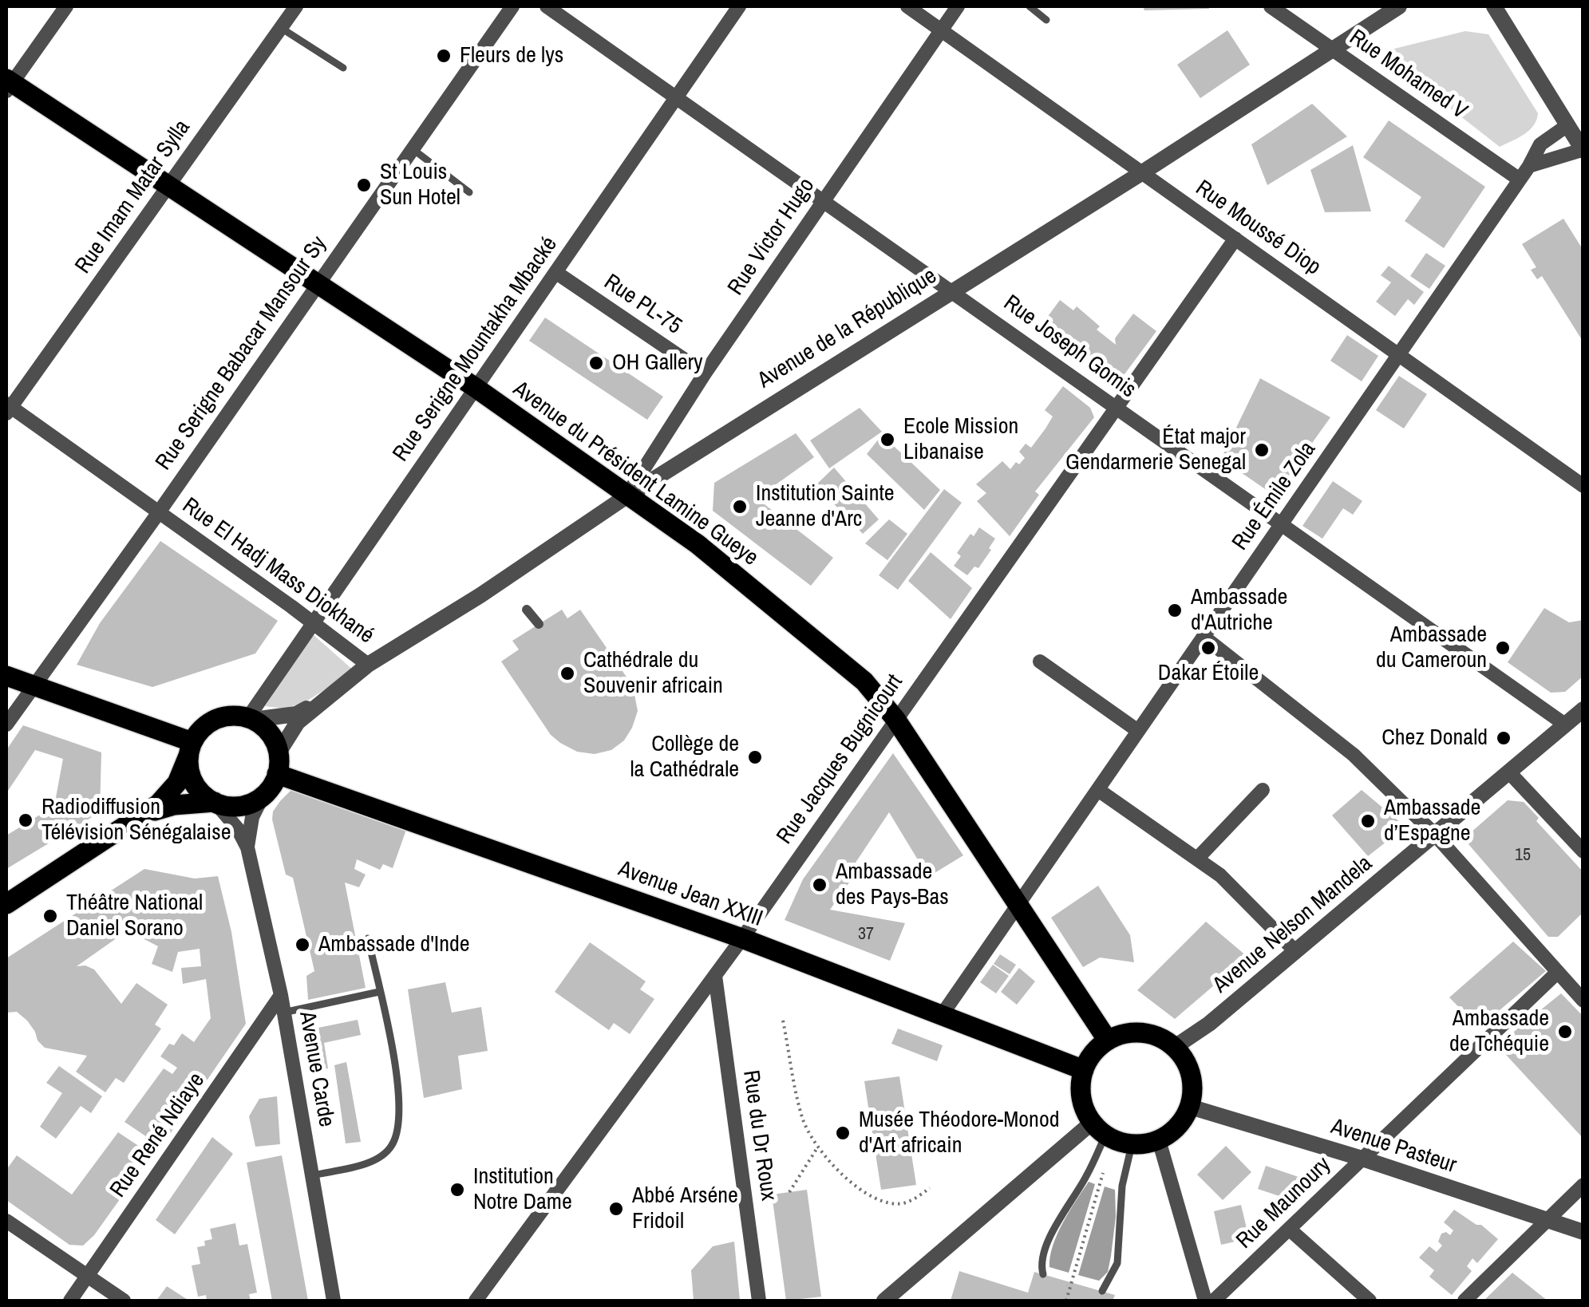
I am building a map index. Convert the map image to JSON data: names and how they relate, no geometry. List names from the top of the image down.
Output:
{
  "streets": {
    "main road": ["Avenue du Président Lamine Gueye", "Avenue Jean XXIII"],
    "street": [
      "Rue Mohamed V",
      "Rue Imam Matar Sylla",
      "Rue Moussé Diop",
      "Rue Victor Hugo",
      "Rue PL-75",
      "Avenue de la République",
      "Rue Joseph Gomis",
      "Rue Serigne Mountakha Mbacké",
      "Rue Serigne Babacar Mansour Sy",
      "Rue Émile Zola",
      "Rue El Hadj Mass Diokhané",
      "Rue Jacques Bugnicourt",
      "Avenue Nelson Mandela",
      "Avenue Carde",
      "Rue René Ndiaye",
      "Rue du Dr Roux",
      "Avenue Pasteur",
      "Rue Maunoury"
    ]
  },
  "crossings": [
    ["Rue Mohamed V", "Avenue de la République"],
    ["Rue Mohamed V", "Rue Émile Zola"],
    ["Rue Imam Matar Sylla", "Avenue du Président Lamine Gueye"],
    ["Rue Imam Matar Sylla", "Rue El Hadj Mass Diokhané"],
    ["Rue Moussé Diop", "Rue Victor Hugo"],
    ["Rue Moussé Diop", "Avenue de la République"],
    ["Rue Moussé Diop", "Rue Émile Zola"],
    ["Rue Moussé Diop", "Rue Jacques Bugnicourt"],
    ["Rue Victor Hugo", "Rue PL-75"],
    ["Rue Victor Hugo", "Avenue de la République"],
    ["Rue Victor Hugo", "Rue Joseph Gomis"],
    ["Rue Victor Hugo", "Avenue du Président Lamine Gueye"],
    ["Rue PL-75", "Rue Serigne Mountakha Mbacké"],
    ["Avenue de la République", "Rue Joseph Gomis"],
    ["Avenue de la République", "Rue Serigne Mountakha Mbacké"],
    ["Avenue de la République", "Avenue du Président Lamine Gueye"],
    ["Avenue de la République", "Rue El Hadj Mass Diokhané"],
    ["Avenue de la République", "Avenue Jean XXIII"],
    ["Avenue de la République", "Avenue Carde"],
    ["Rue Joseph Gomis", "Rue Serigne Mountakha Mbacké"],
    ["Rue Joseph Gomis", "Rue Émile Zola"],
    ["Rue Joseph Gomis", "Rue Jacques Bugnicourt"],
    ["Rue Joseph Gomis", "Avenue Nelson Mandela"],
    ["Rue Serigne Mountakha Mbacké", "Avenue du Président Lamine Gueye"],
    ["Rue Serigne Mountakha Mbacké", "Rue El Hadj Mass Diokhané"],
    ["Rue Serigne Mountakha Mbacké", "Avenue Jean XXIII"],
    ["Rue Serigne Mountakha Mbacké", "Avenue Carde"],
    ["Rue Serigne Babacar Mansour Sy", "Avenue du Président Lamine Gueye"],
    ["Rue Serigne Babacar Mansour Sy", "Rue El Hadj Mass Diokhané"],
    ["Avenue du Président Lamine Gueye", "Rue Émile Zola"],
    ["Avenue du Président Lamine Gueye", "Rue Jacques Bugnicourt"],
    ["Avenue du Président Lamine Gueye", "Avenue Jean XXIII"],
    ["Avenue du Président Lamine Gueye", "Avenue Nelson Mandela"],
    ["Avenue du Président Lamine Gueye", "Avenue Pasteur"],
    ["Rue Émile Zola", "Avenue Jean XXIII"],
    ["Rue Jacques Bugnicourt", "Avenue Jean XXIII"],
    ["Rue Jacques Bugnicourt", "Rue du Dr Roux"],
    ["Avenue Jean XXIII", "Avenue Nelson Mandela"],
    ["Avenue Jean XXIII", "Avenue Carde"],
    ["Avenue Jean XXIII", "Avenue Pasteur"],
    ["Avenue Nelson Mandela", "Avenue Pasteur"],
    ["Avenue Carde", "Rue René Ndiaye"],
    ["Avenue Pasteur", "Rue Maunoury"]
  ],
  "places": [
    "Fleurs de lys",
    "St Louis Sun Hotel",
    "OH Gallery",
    "Ecole Mission Libanaise",
    "État major Gendarmerie Senegal",
    "Institution Sainte Jeanne d'Arc",
    "Ambassade d'Autriche",
    "Dakar Étoile",
    "Ambassade du Cameroun",
    "Cathédrale du Souvenir africain",
    "Chez Donald",
    "Collège de la Cathédrale",
    "Radiodiffusion Télévision Sénégalaise",
    "Ambassade d’Espagne",
    "Ambassade des Pays-Bas",
    "Théâtre National Daniel Sorano",
    "Ambassade d'Inde",
    "Ambassade de Tchéquie",
    "Musée Théodore-Monod d'Art africain",
    "Institution Notre Dame",
    "Abbé Arséne Fridoil"
  ],
  "house_numbers": ["15", "37"]
}
